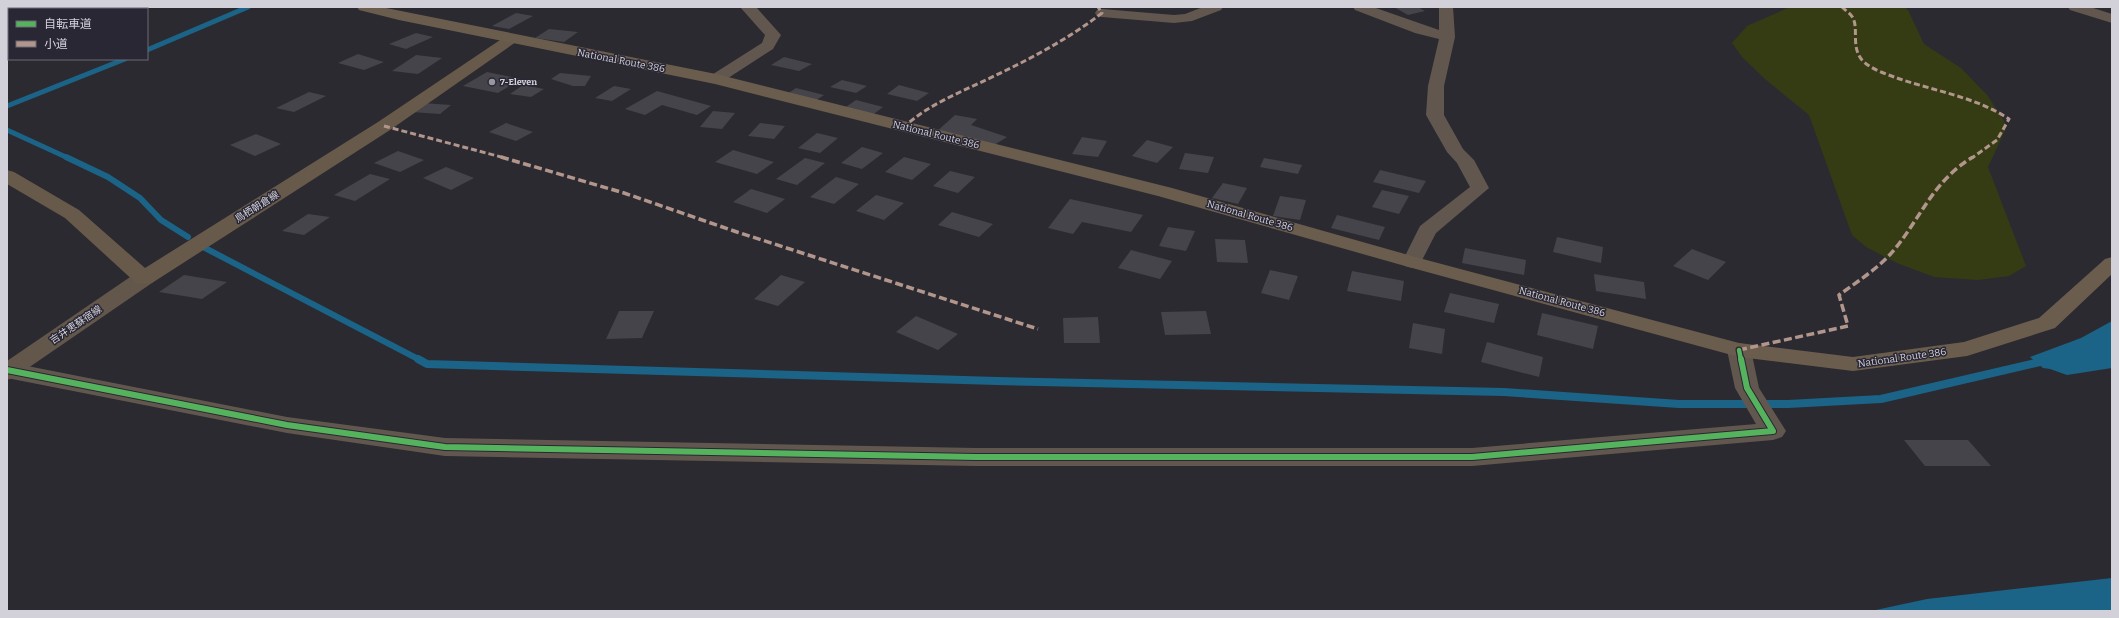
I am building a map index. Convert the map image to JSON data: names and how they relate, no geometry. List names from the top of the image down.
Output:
{
  "streets": {
    "highway": ["National Route 386"],
    "main road": ["鳥栖朝倉線", "吉井恵蘇宿線"]
  },
  "crossings": [
    ["National Route 386", "鳥栖朝倉線"],
    ["鳥栖朝倉線", "吉井恵蘇宿線"]
  ],
  "places": ["7-Eleven"],
  "legend": ["自転車道", "小道"]
}
